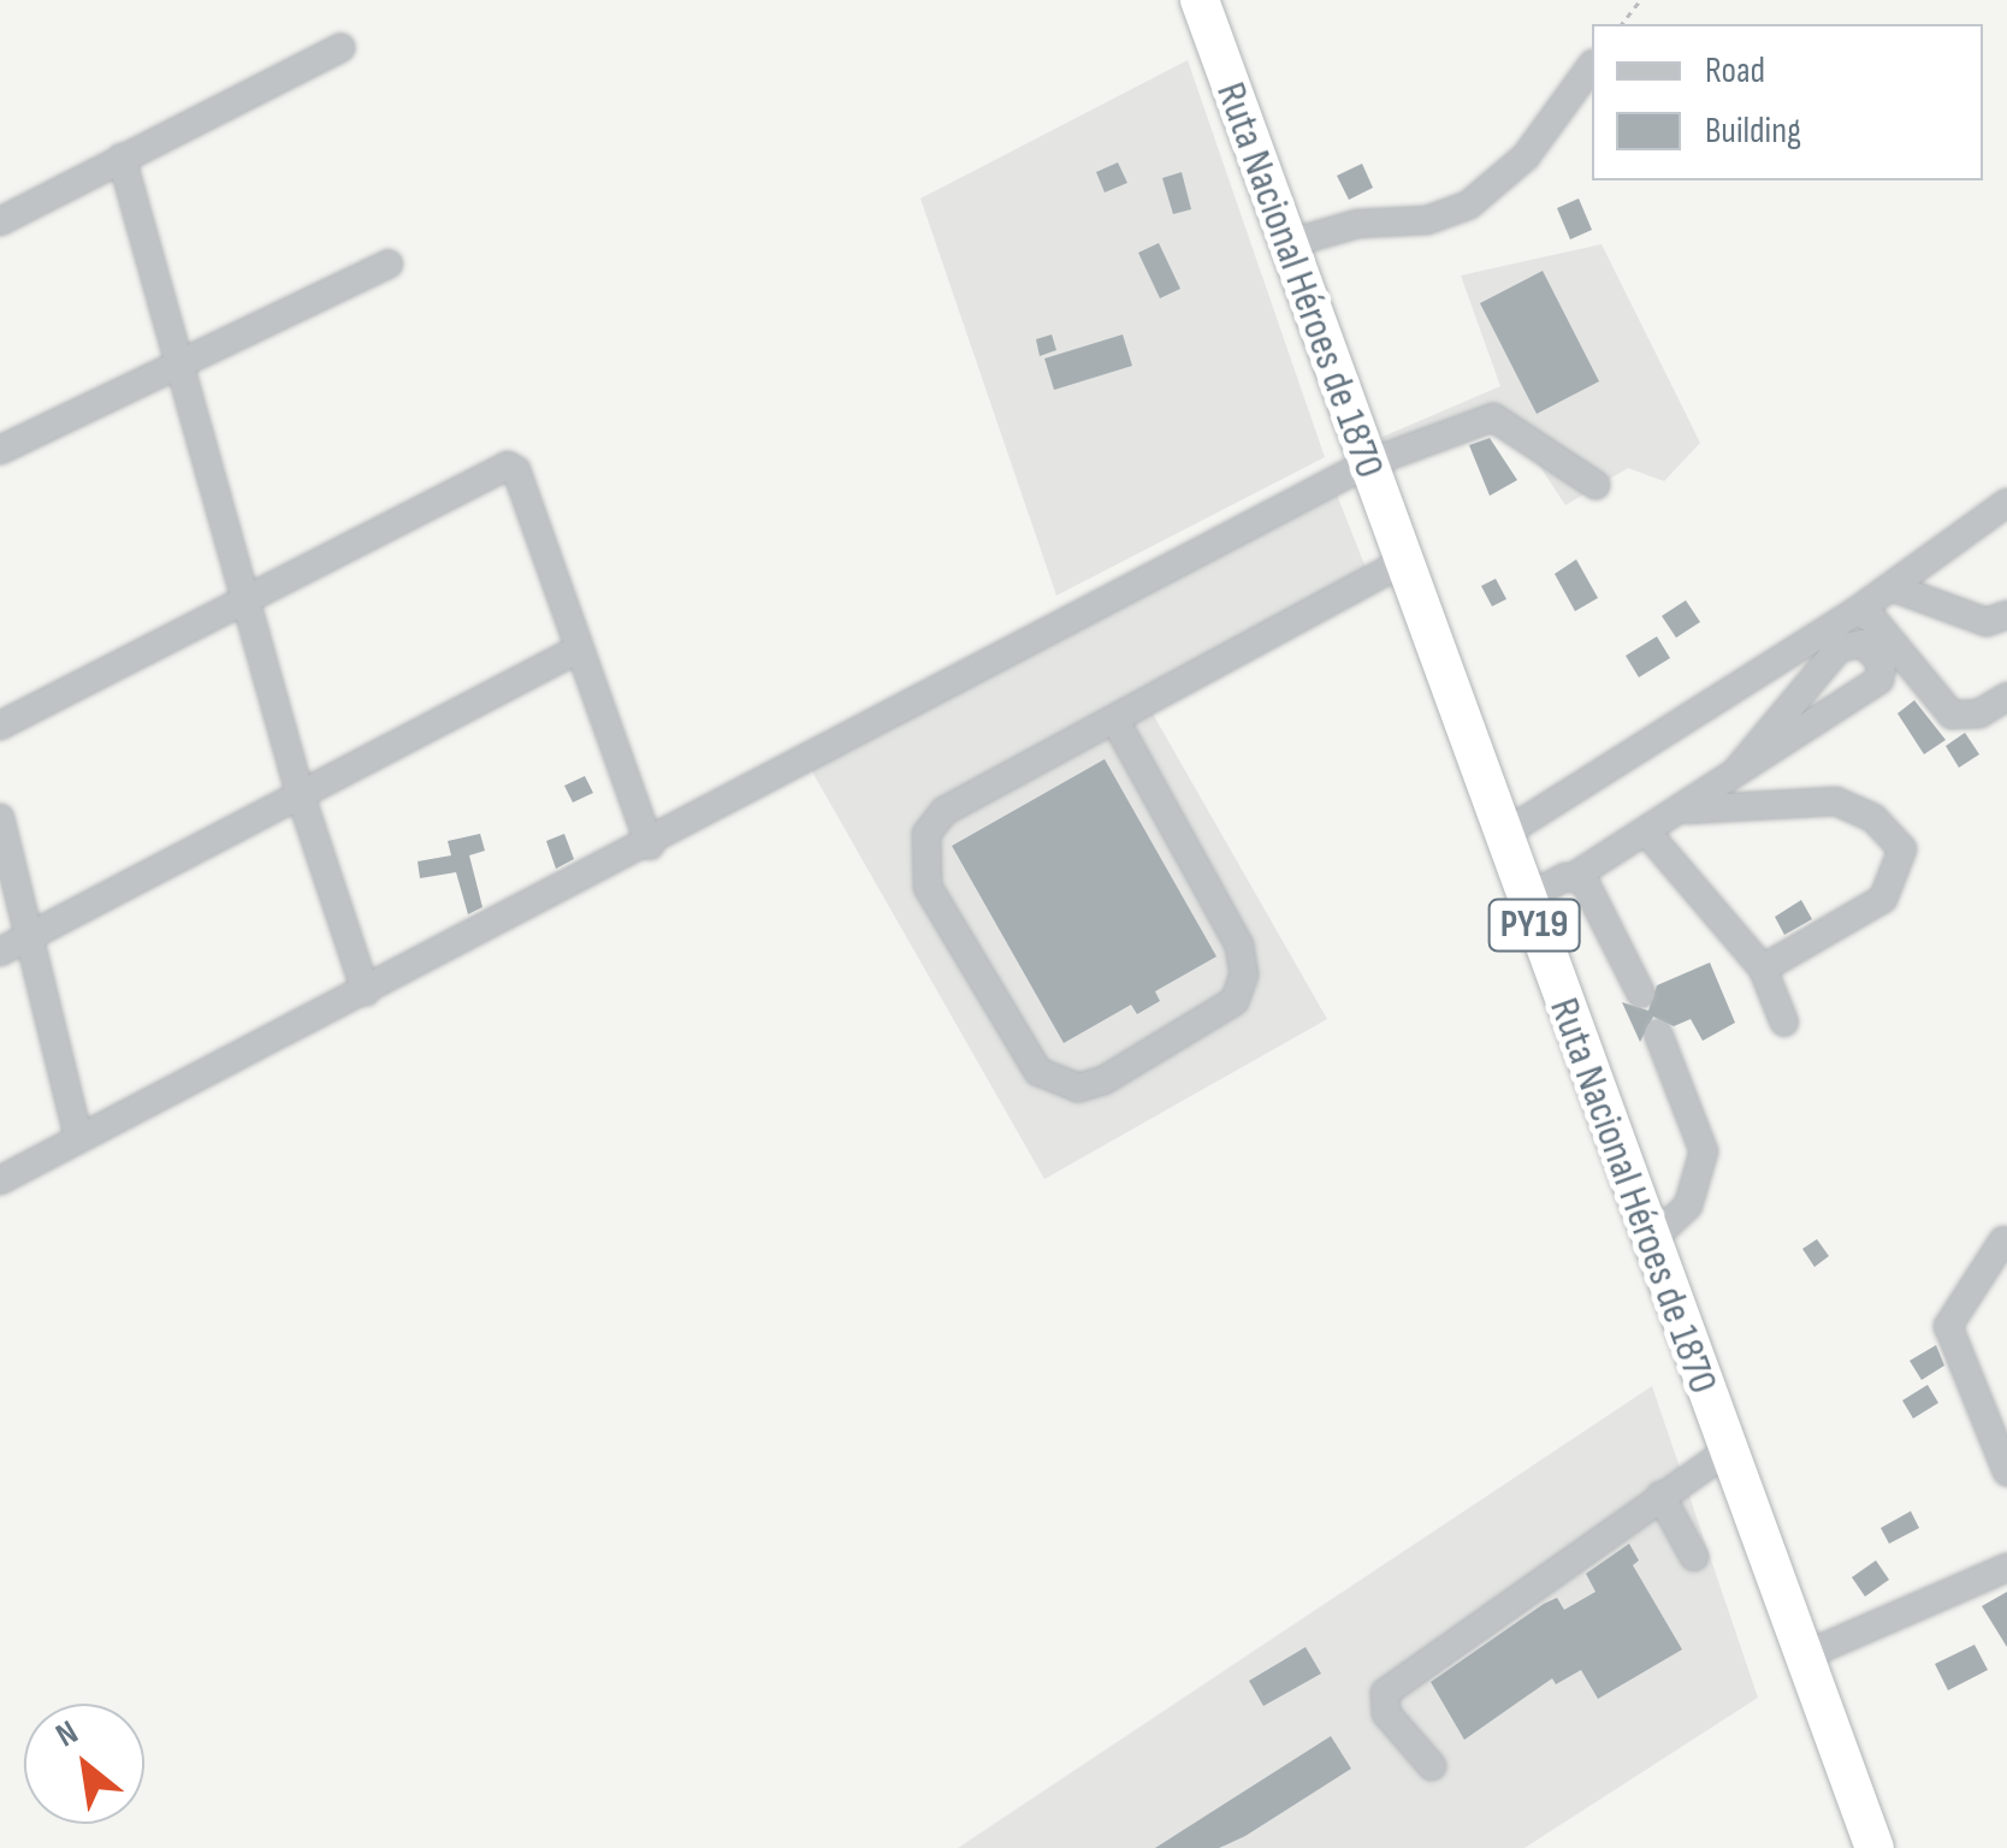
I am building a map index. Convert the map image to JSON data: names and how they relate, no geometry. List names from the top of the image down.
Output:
{
  "streets": {
    "highway": ["Ruta Nacional Héroes de 1870", "PY19"]
  },
  "legend": ["Road", "Building"],
  "north": "top left"
}
